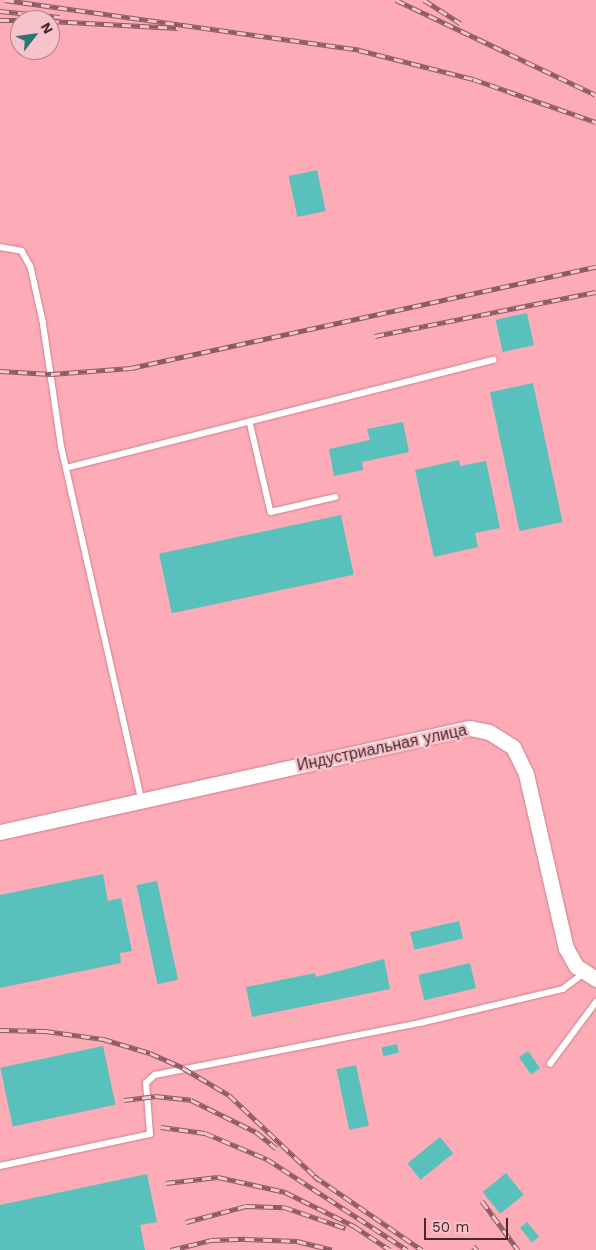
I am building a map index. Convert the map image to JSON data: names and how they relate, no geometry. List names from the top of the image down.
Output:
{
  "streets": {
    "street": ["Индустриальная улица"]
  },
  "scale_bar": "50 m",
  "north": "top right"
}
